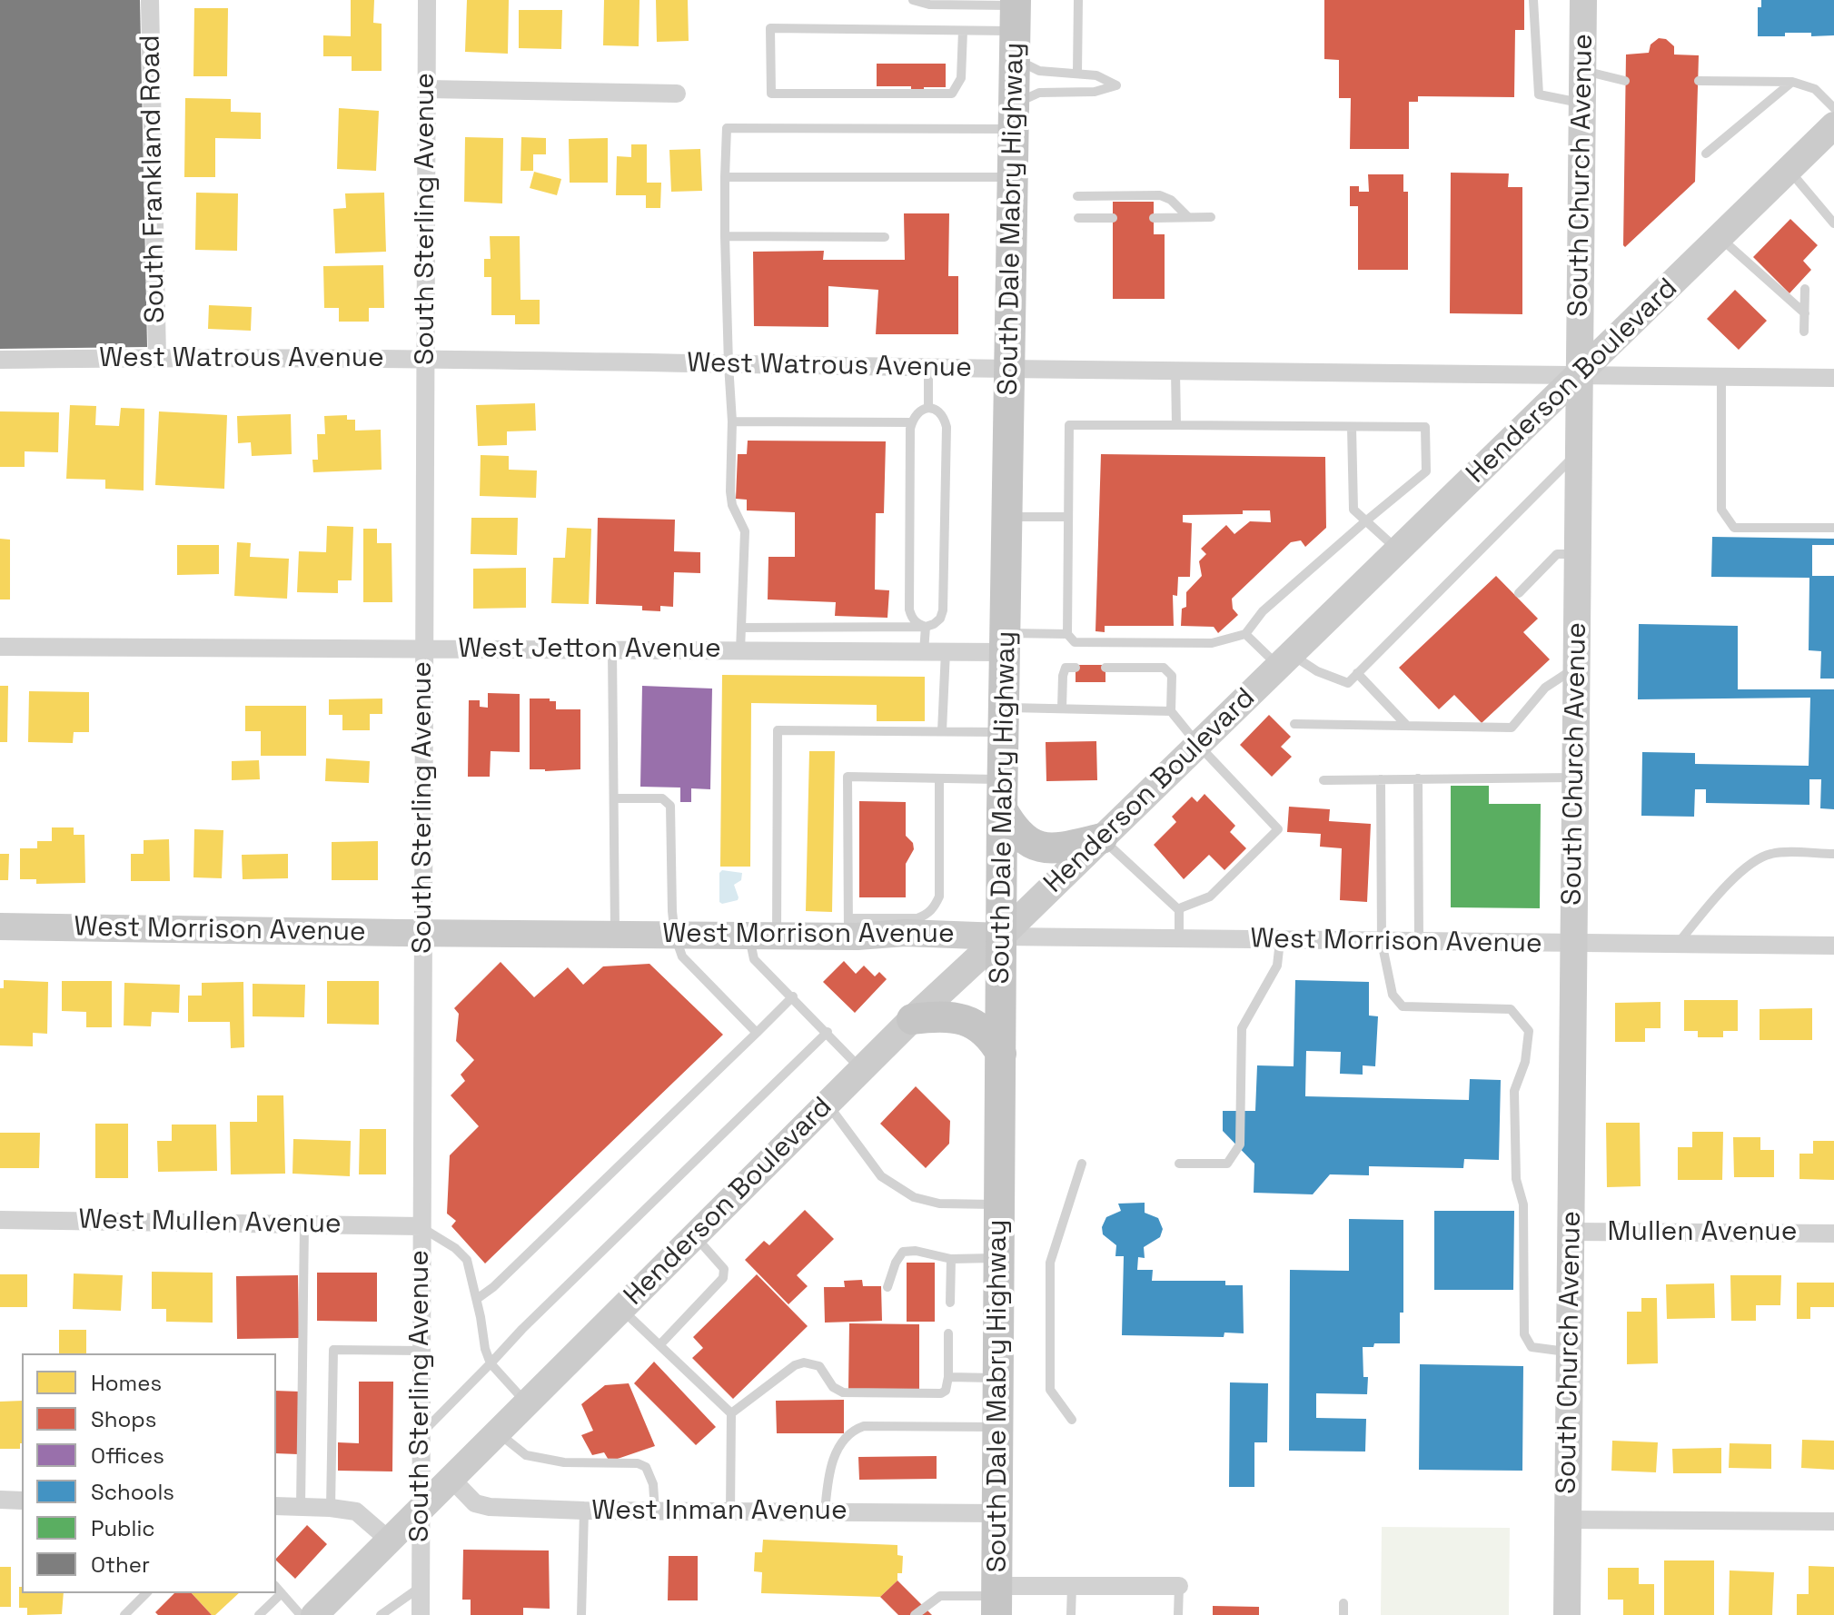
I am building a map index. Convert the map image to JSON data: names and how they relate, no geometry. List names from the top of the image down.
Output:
{
  "streets": {
    "main road": ["South Dale Mabry Highway"],
    "street": [
      "South Church Avenue",
      "South Frankland Road",
      "South Sterling Avenue",
      "West Watrous Avenue",
      "Henderson Boulevard",
      "West Jetton Avenue",
      "West Morrison Avenue",
      "West Mullen Avenue",
      "Mullen Avenue",
      "West Inman Avenue"
    ]
  },
  "crossings": [
    ["South Church Avenue", "West Watrous Avenue"],
    ["South Church Avenue", "Henderson Boulevard"],
    ["South Church Avenue", "West Morrison Avenue"],
    ["South Church Avenue", "Mullen Avenue"],
    ["South Frankland Road", "West Watrous Avenue"],
    ["South Sterling Avenue", "West Watrous Avenue"],
    ["South Sterling Avenue", "Henderson Boulevard"],
    ["South Sterling Avenue", "West Jetton Avenue"],
    ["South Sterling Avenue", "West Morrison Avenue"],
    ["South Sterling Avenue", "West Mullen Avenue"],
    ["South Dale Mabry Highway", "West Watrous Avenue"],
    ["South Dale Mabry Highway", "Henderson Boulevard"],
    ["South Dale Mabry Highway", "West Jetton Avenue"],
    ["South Dale Mabry Highway", "West Morrison Avenue"],
    ["South Dale Mabry Highway", "West Inman Avenue"],
    ["West Watrous Avenue", "Henderson Boulevard"],
    ["Henderson Boulevard", "West Morrison Avenue"],
    ["Henderson Boulevard", "West Inman Avenue"]
  ],
  "legend": [
    "Homes",
    "Shops",
    "Offices",
    "Schools",
    "Public",
    "Other"
  ]
}
